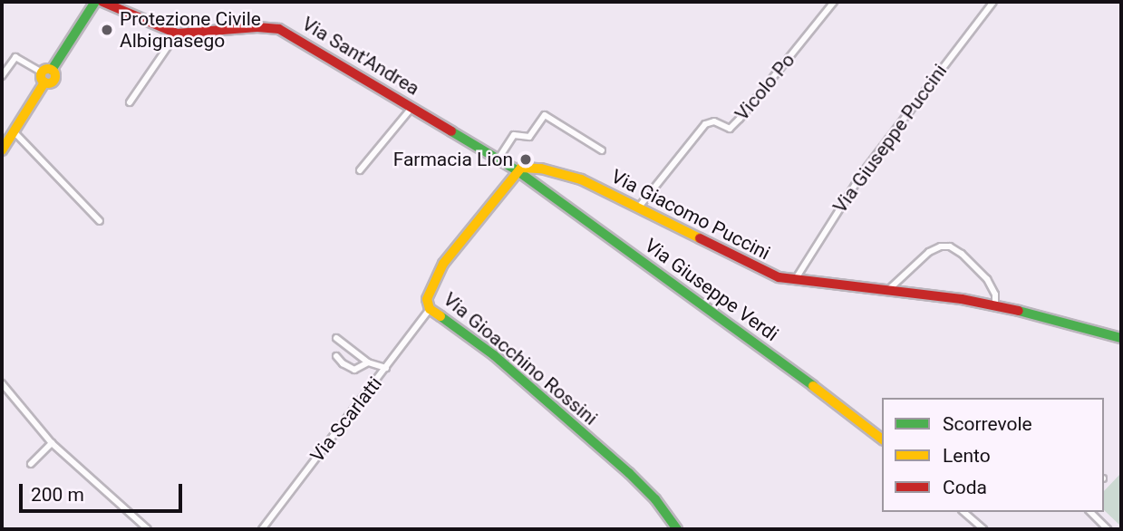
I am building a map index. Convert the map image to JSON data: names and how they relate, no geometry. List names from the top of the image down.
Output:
{
  "streets": {
    "street": [
      "Via Sant'Andrea",
      "Vicolo Po",
      "Via Giuseppe Puccini",
      "Via Giacomo Puccini",
      "Via Giuseppe Verdi",
      "Via Gioacchino Rossini",
      "Via Scarlatti"
    ]
  },
  "crossings": [
    ["Via Sant'Andrea", "Via Giacomo Puccini"],
    ["Via Sant'Andrea", "Via Giuseppe Verdi"],
    ["Via Sant'Andrea", "Via Gioacchino Rossini"],
    ["Vicolo Po", "Via Giacomo Puccini"],
    ["Via Giuseppe Puccini", "Via Giacomo Puccini"],
    ["Via Giacomo Puccini", "Via Giuseppe Verdi"],
    ["Via Giacomo Puccini", "Via Gioacchino Rossini"],
    ["Via Giuseppe Verdi", "Via Gioacchino Rossini"],
    ["Via Gioacchino Rossini", "Via Scarlatti"]
  ],
  "places": ["Protezione Civile Albignasego", "Farmacia Lion"],
  "legend": ["Scorrevole", "Lento", "Coda"],
  "scale_bar": "200 m"
}
